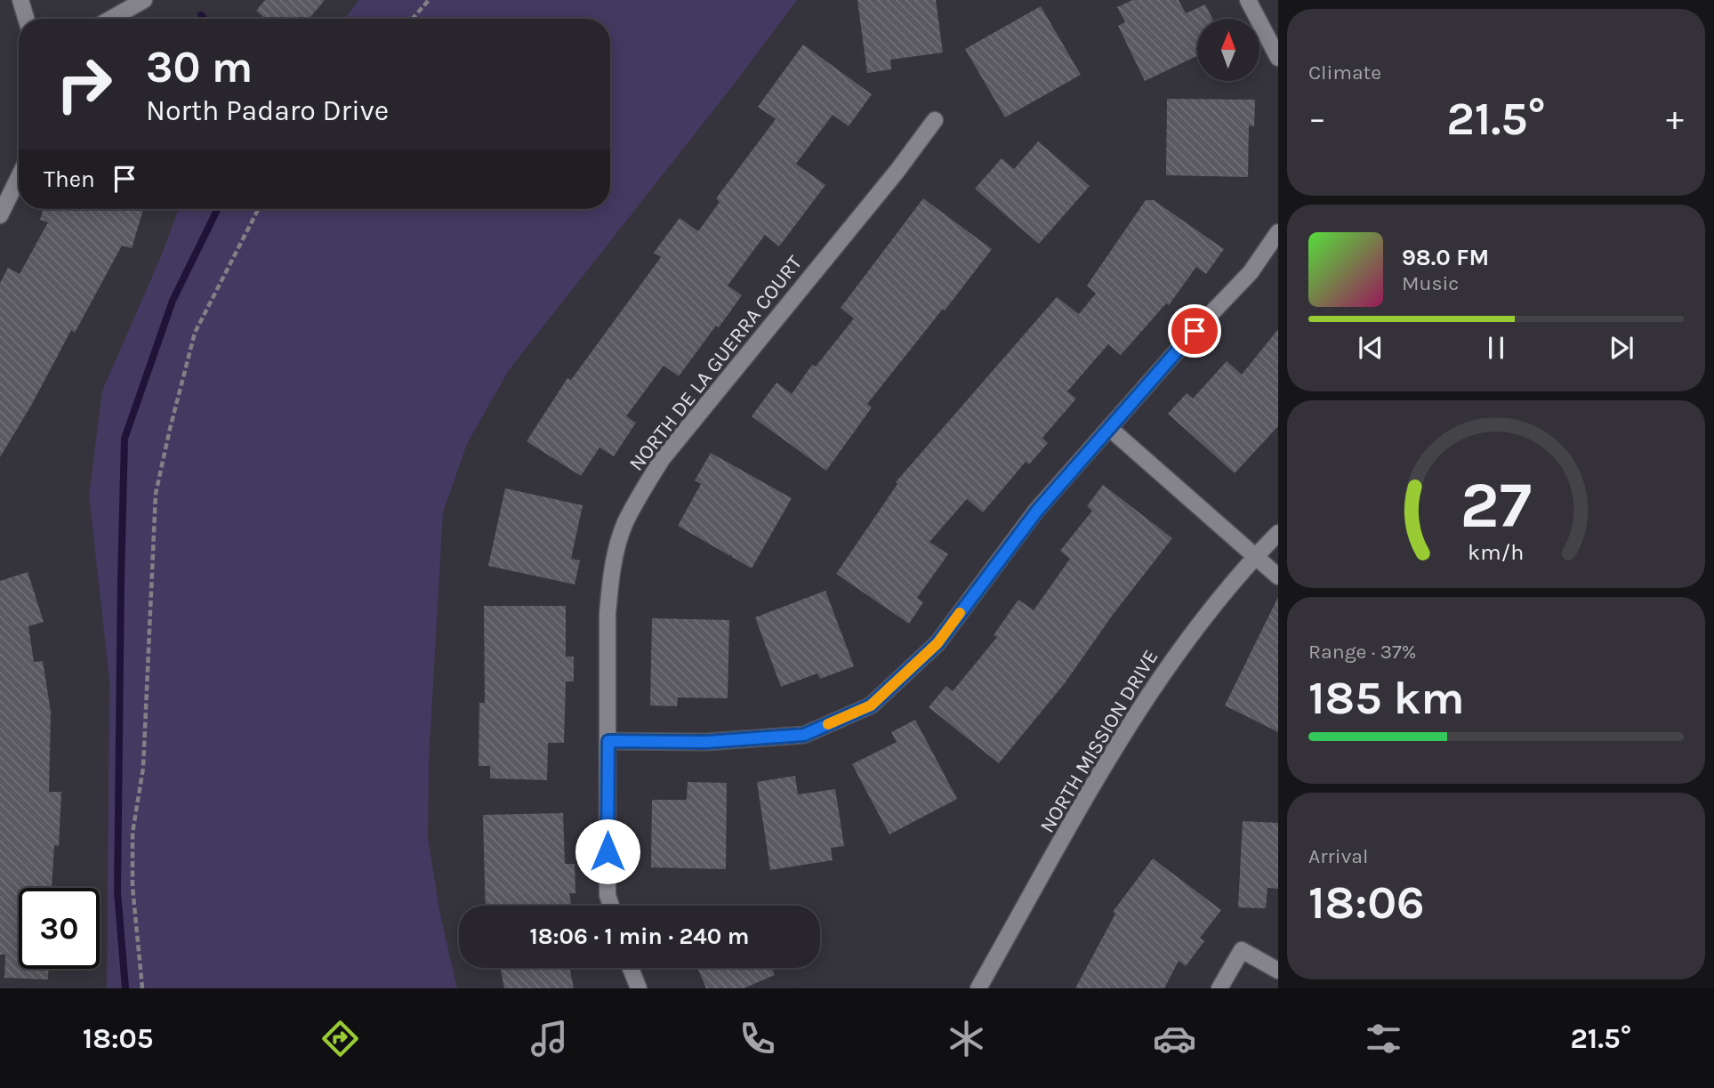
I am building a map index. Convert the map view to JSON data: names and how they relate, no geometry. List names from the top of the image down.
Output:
{
  "streets": {
    "street": ["NORTH DE LA GUERRA COURT", "NORTH MISSION DRIVE"]
  },
  "north": "top",
  "page": {
    "tile": [
      "Climate",
      ["Range · 37%", "185 km"],
      ["Arrival", "18:06"]
    ],
    "turn": ["30 m", "North Padaro Drive"],
    "heat": ["−", "21.5°", "+"],
    "then": "Then",
    "song": ["98.0 FM", "Music"],
    "limit": "30",
    "trip": "18:06 · 1 min · 240 m",
    "tabs": ["18:05", "21.5°"],
    "gauge": ["27", "km/h"]
  }
}
